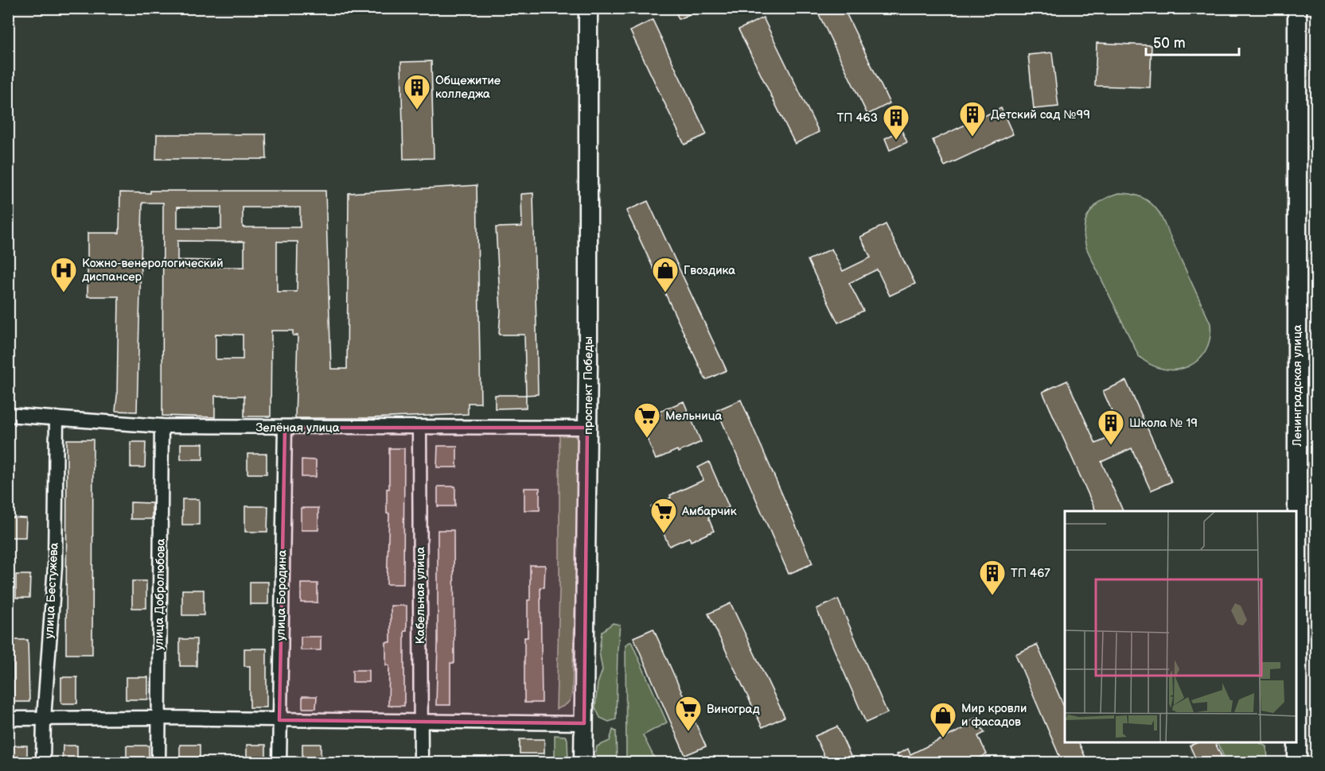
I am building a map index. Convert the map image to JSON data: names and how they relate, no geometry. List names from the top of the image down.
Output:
{
  "streets": {
    "street": [
      "проспект Победы",
      "Ленинградская улица",
      "Зелёная улица",
      "улица Бестужева",
      "улица Добролюбова",
      "улица Бородина",
      "Кабельная улица"
    ]
  },
  "crossings": [
    ["проспект Победы", "Зелёная улица"],
    ["Зелёная улица", "улица Бестужева"],
    ["Зелёная улица", "улица Добролюбова"],
    ["Зелёная улица", "улица Бородина"],
    ["Зелёная улица", "Кабельная улица"]
  ],
  "places": {
    "building": [
      "Общежитие колледжа",
      "Детский сад №99",
      "ТП 463",
      "Школа № 19",
      "ТП 467"
    ],
    "hospital": ["Кожно-венерологический диспансер"],
    "shop": ["Гвоздика", "Мир кровли и фасадов"],
    "supermarket": ["Мельница", "Амбарчик", "Виноград"]
  },
  "scale_bar": "50 m"
}
